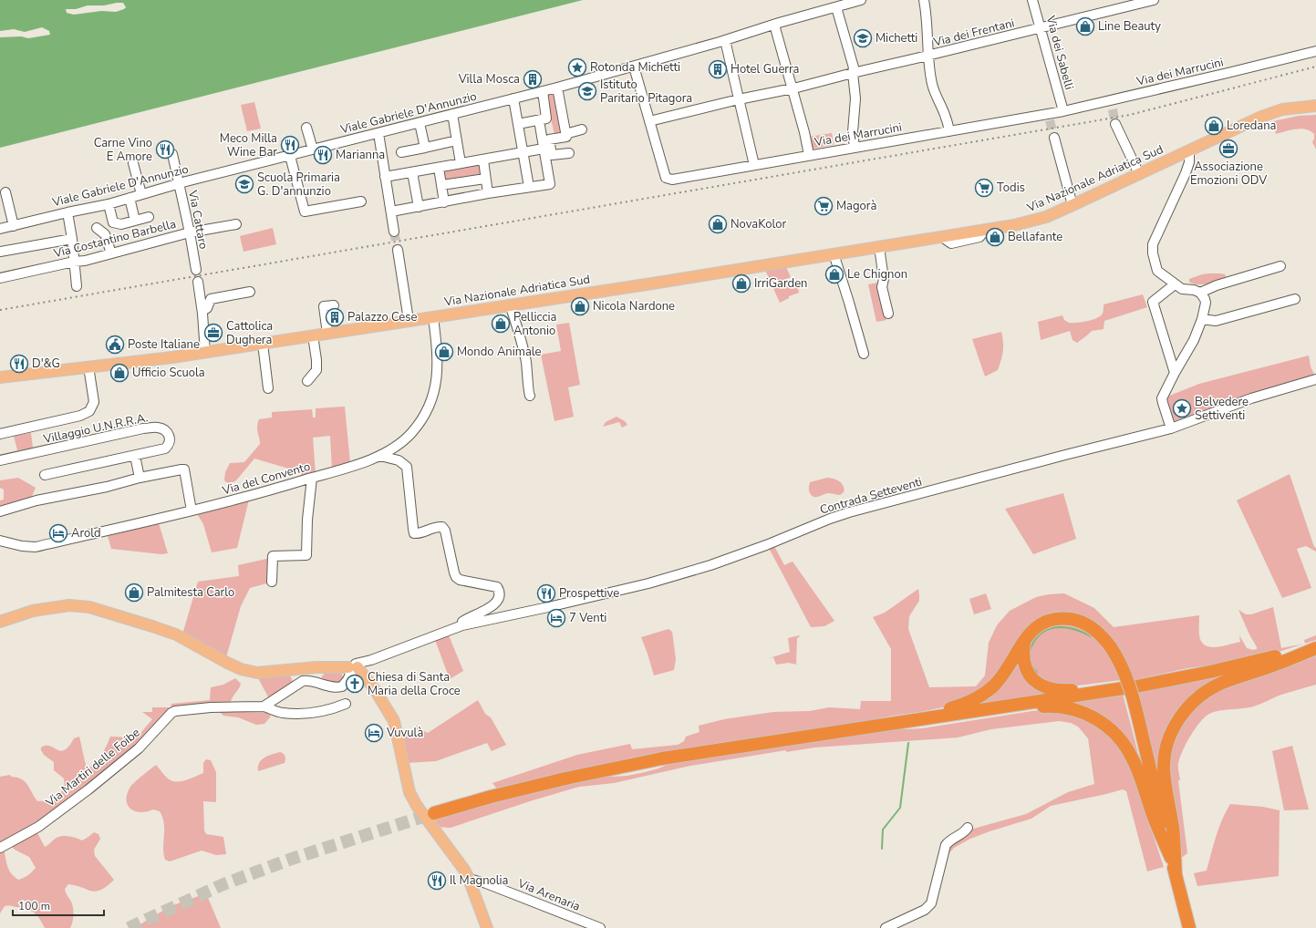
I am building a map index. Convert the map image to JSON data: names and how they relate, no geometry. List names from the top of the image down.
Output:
{
  "streets": {
    "main road": ["Via Nazionale Adriatica Sud"],
    "street": [
      "Via dei Frentani",
      "Via dei Sabelli",
      "Via dei Marrucini",
      "Viale Gabriele D'Annunzio",
      "Via Cattaro",
      "Via Costantino Barbella",
      "Villaggio U.N.R.R.A.",
      "Via del Convento",
      "Contrada Setteventi",
      "Via Martiri delle Foibe",
      "Via Arenaria"
    ]
  },
  "crossings": [
    ["Via dei Frentani", "Via dei Sabelli"],
    ["Via dei Frentani", "Via dei Marrucini"],
    ["Via dei Sabelli", "Via dei Marrucini"],
    ["Viale Gabriele D'Annunzio", "Via Cattaro"],
    ["Via Nazionale Adriatica Sud", "Via del Convento"],
    ["Via Cattaro", "Via Costantino Barbella"]
  ],
  "places": {
    "shop": [
      "Line Beauty",
      "Loredana",
      "NovaKolor",
      "Bellafante",
      "Le Chignon",
      "IrriGarden",
      "Nicola Nardone",
      "Pelliccia Antonio",
      "Mondo Animale",
      "Ufficio Scuola",
      "Palmitesta Carlo"
    ],
    "school or university": ["Michetti", "Istituto Paritario Pitagora", "Scuola Primaria G. D'annunzio"],
    "place": ["Rotonda Michetti", "Belvedere Settiventi"],
    "building": ["Hotel Guerra", "Villa Mosca", "Palazzo Cese"],
    "restaurant": [
      "Meco Milla Wine Bar",
      "Carne Vino E Amore",
      "Marianna",
      "D'&G",
      "Prospettive",
      "Il Magnolia"
    ],
    "office": ["Associazione Emozioni ODV", "Cattolica Dughera"],
    "supermarket": ["Todis", "Magorà"],
    "public building": ["Poste Italiane"],
    "hotel": ["Arold", "7 Venti", "Vuvulà"],
    "church": ["Chiesa di Santa Maria della Croce"]
  },
  "scale_bar": "100 m"
}
